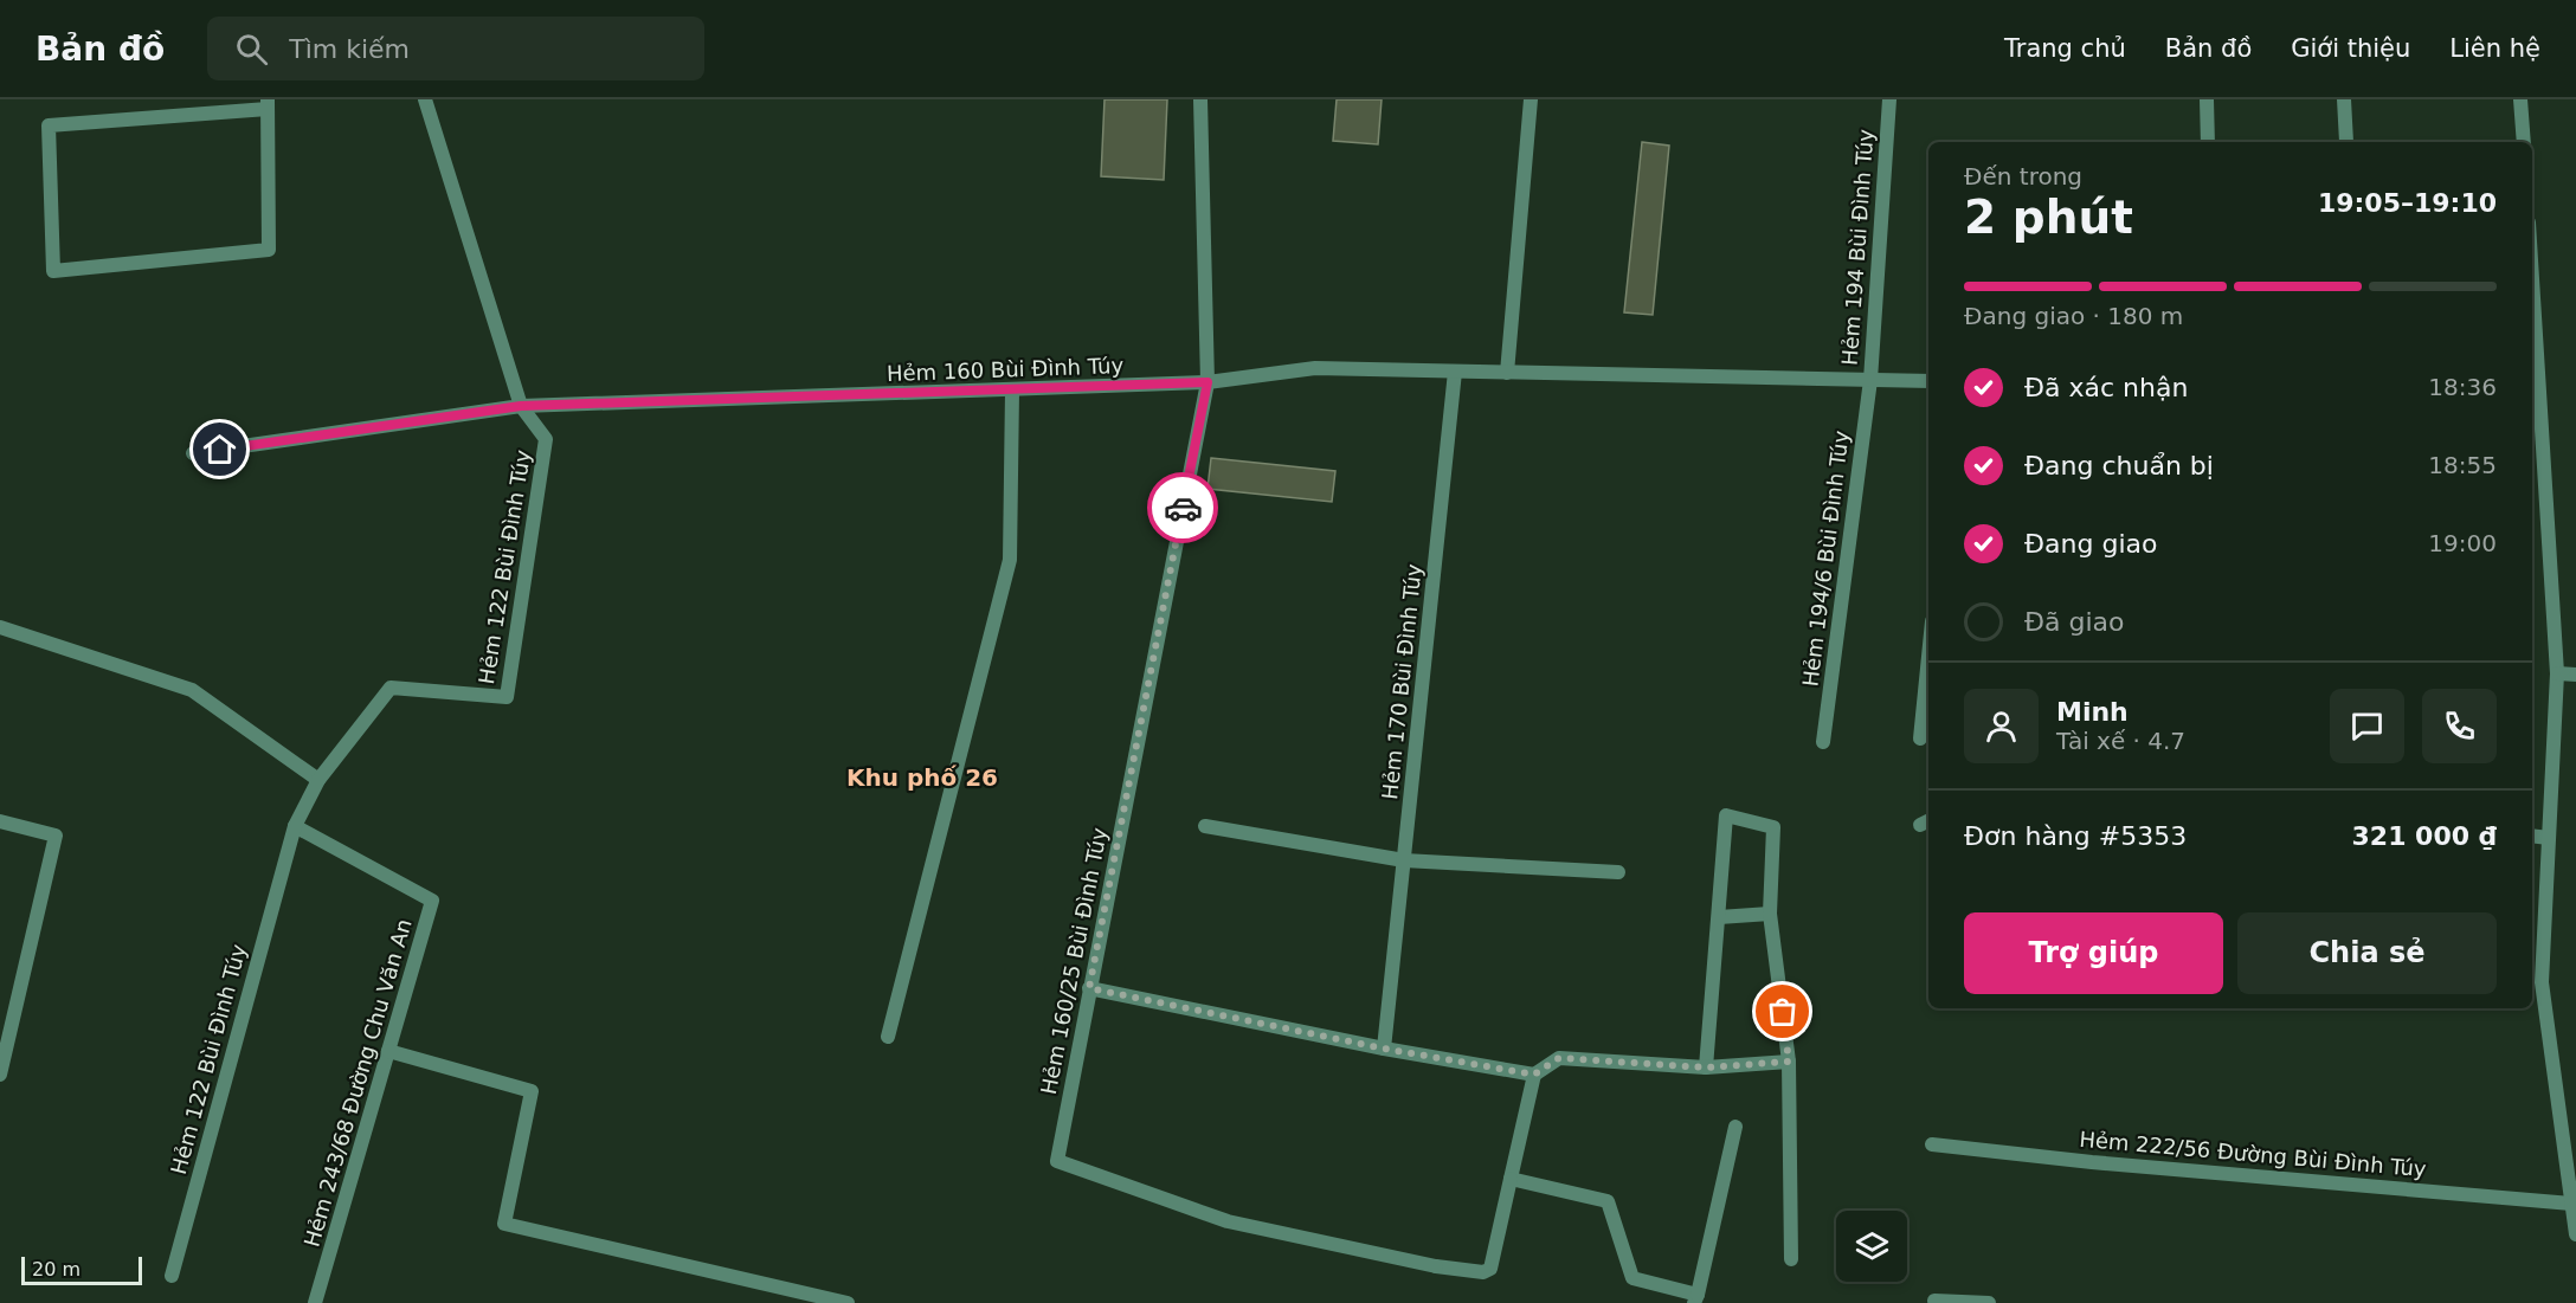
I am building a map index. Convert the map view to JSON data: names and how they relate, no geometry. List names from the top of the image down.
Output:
{
  "streets": {
    "street": [
      "Hẻm 194 Bùi Đình Túy",
      "Hẻm 160 Bùi Đình Túy",
      "Hẻm 194/6 Bùi Đình Túy",
      "Hẻm 122 Bùi Đình Túy",
      "Hẻm 170 Bùi Đình Túy",
      "Hẻm 160/25 Bùi Đình Túy",
      "Hẻm 243/68 Đường Chu Văn An",
      "Hẻm 222/56 Đường Bùi Đình Túy"
    ]
  },
  "crossings": [
    ["Hẻm 194 Bùi Đình Túy", "Hẻm 194/6 Bùi Đình Túy"],
    ["Hẻm 160 Bùi Đình Túy", "Hẻm 122 Bùi Đình Túy"],
    ["Hẻm 160 Bùi Đình Túy", "Hẻm 170 Bùi Đình Túy"],
    ["Hẻm 160 Bùi Đình Túy", "Hẻm 160/25 Bùi Đình Túy"],
    ["Hẻm 122 Bùi Đình Túy", "Hẻm 243/68 Đường Chu Văn An"]
  ],
  "districts": ["Khu phố 26"],
  "scale_bar": "20 m",
  "page": {
    "header": "Bản đồ",
    "search": "Tìm kiếm",
    "nav": [
      "Trang chủ",
      "Bản đồ",
      "Giới thiệu",
      "Liên hệ"
    ],
    "heading": ["2 phút", "Đến trong", "19:05–19:10"],
    "panel": [
      "Minh",
      "Tài xế · 4.7",
      "Đơn hàng #5353",
      "321 000 ₫"
    ],
    "bar": "Đang giao · 180 m",
    "list": [
      ["Đã xác nhận", "18:36"],
      ["Đang chuẩn bị", "18:55"],
      ["Đang giao", "19:00"],
      "Đã giao"
    ],
    "buttons": ["Trợ giúp", "Chia sẻ"],
    "scale": "20 m"
  }
}
